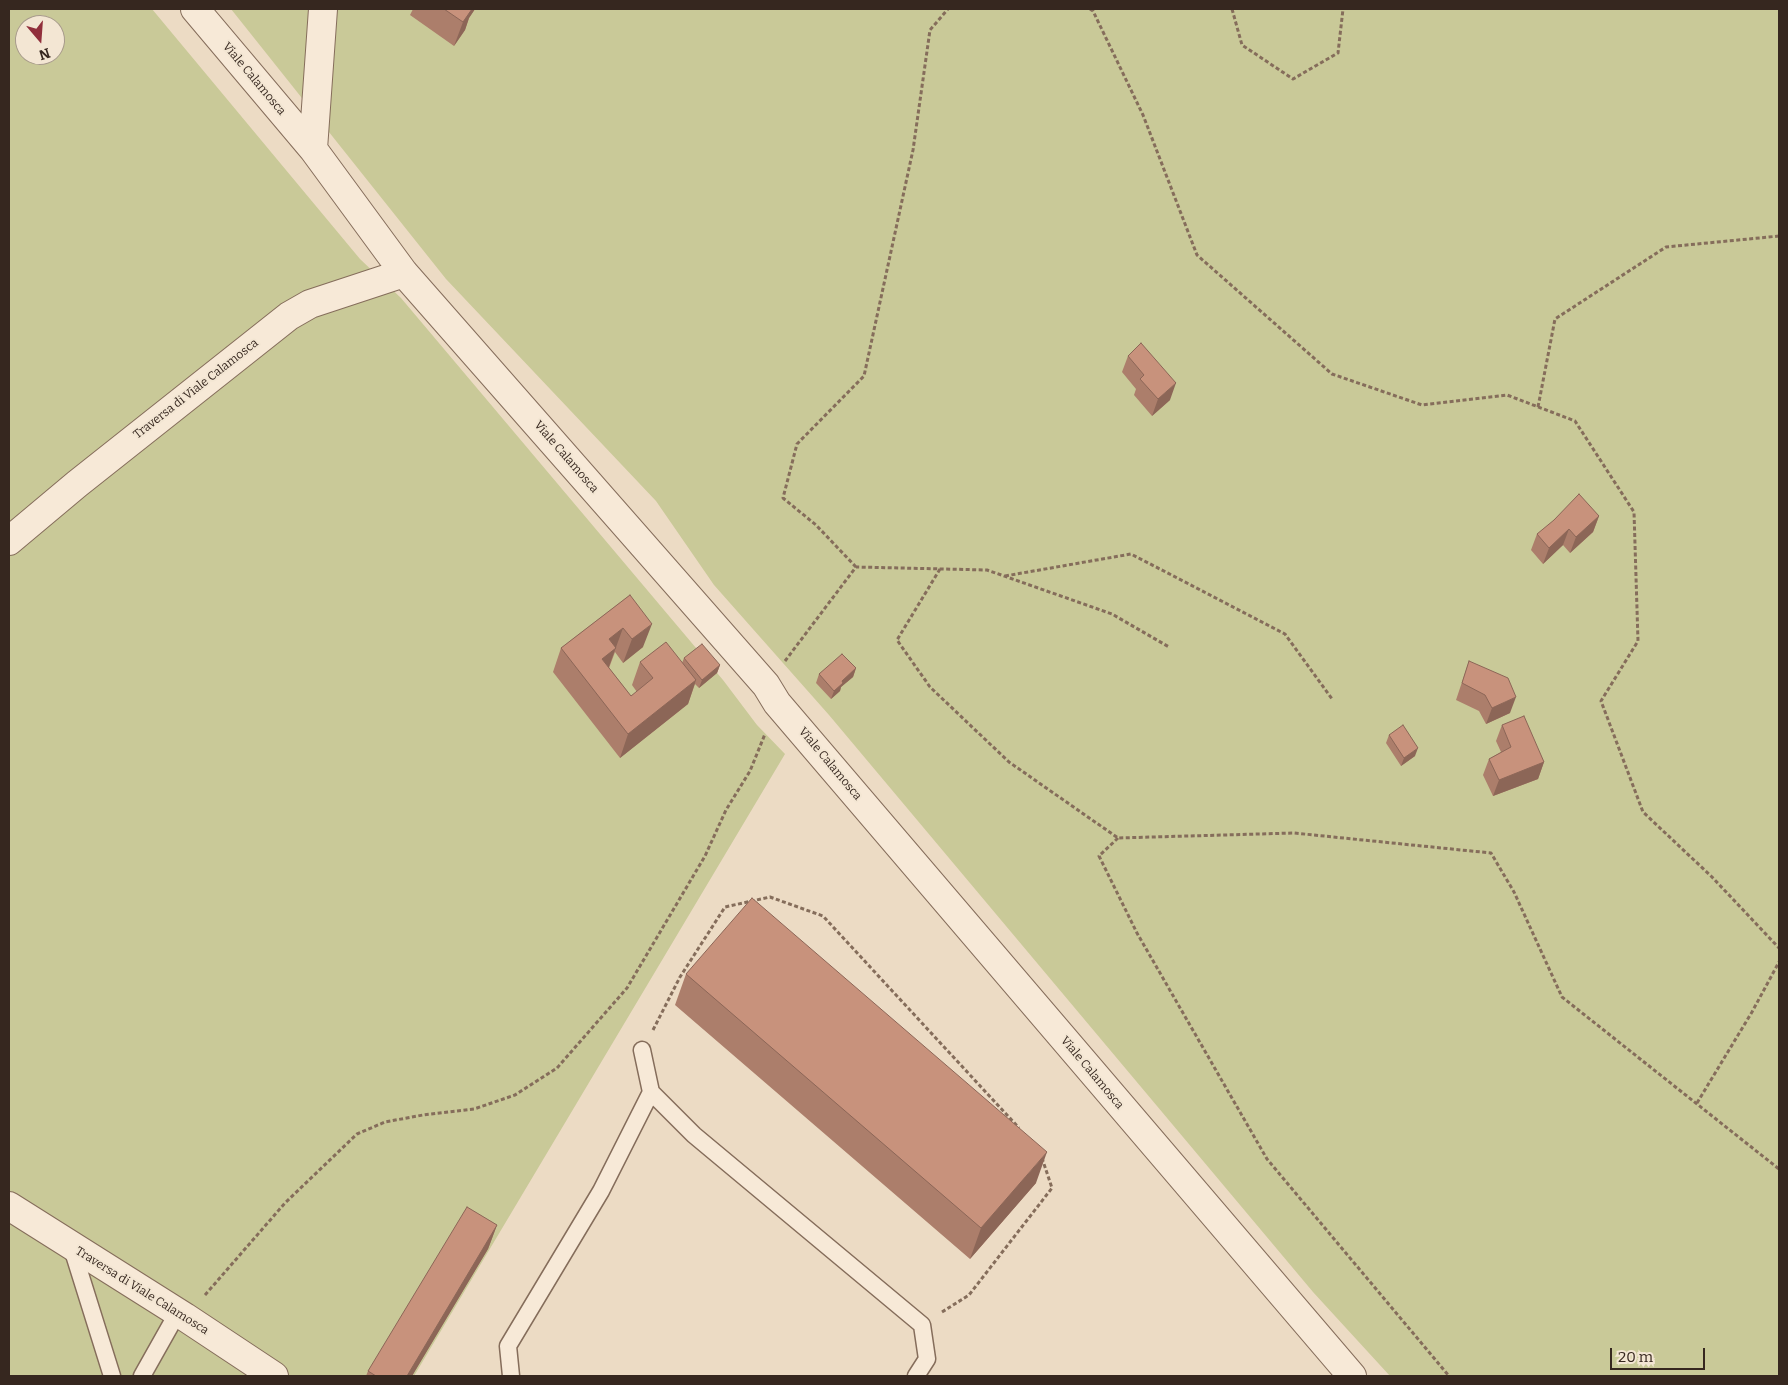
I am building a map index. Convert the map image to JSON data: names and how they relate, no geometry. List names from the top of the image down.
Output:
{
  "streets": {
    "street": ["Viale Calamosca", "Traversa di Viale Calamosca"]
  },
  "crossings": [
    ["Viale Calamosca", "Traversa di Viale Calamosca"]
  ],
  "scale_bar": "20 m",
  "north": "bottom"
}
